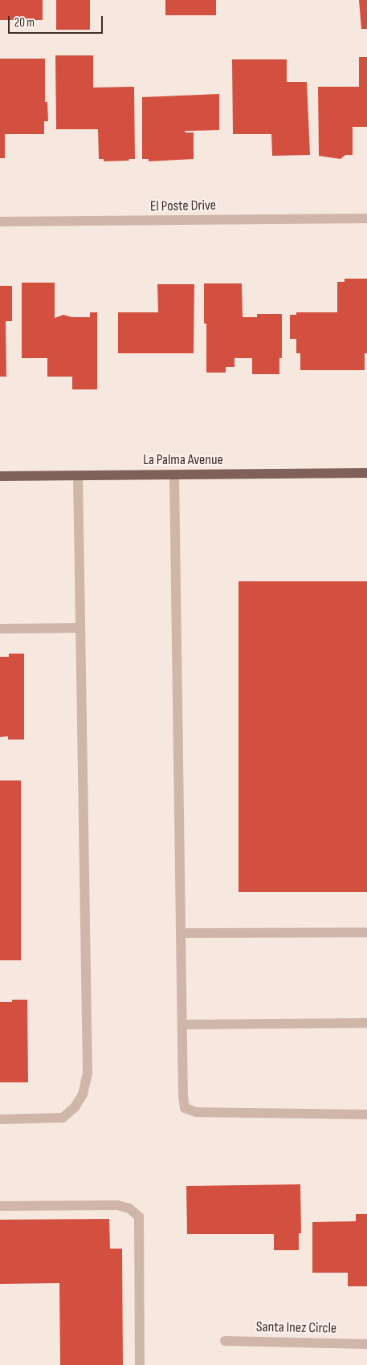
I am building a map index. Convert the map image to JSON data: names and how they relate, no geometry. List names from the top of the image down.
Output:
{
  "streets": {
    "main road": ["La Palma Avenue"],
    "street": ["El Poste Drive", "Santa Inez Circle"]
  },
  "scale_bar": "20 m"
}
